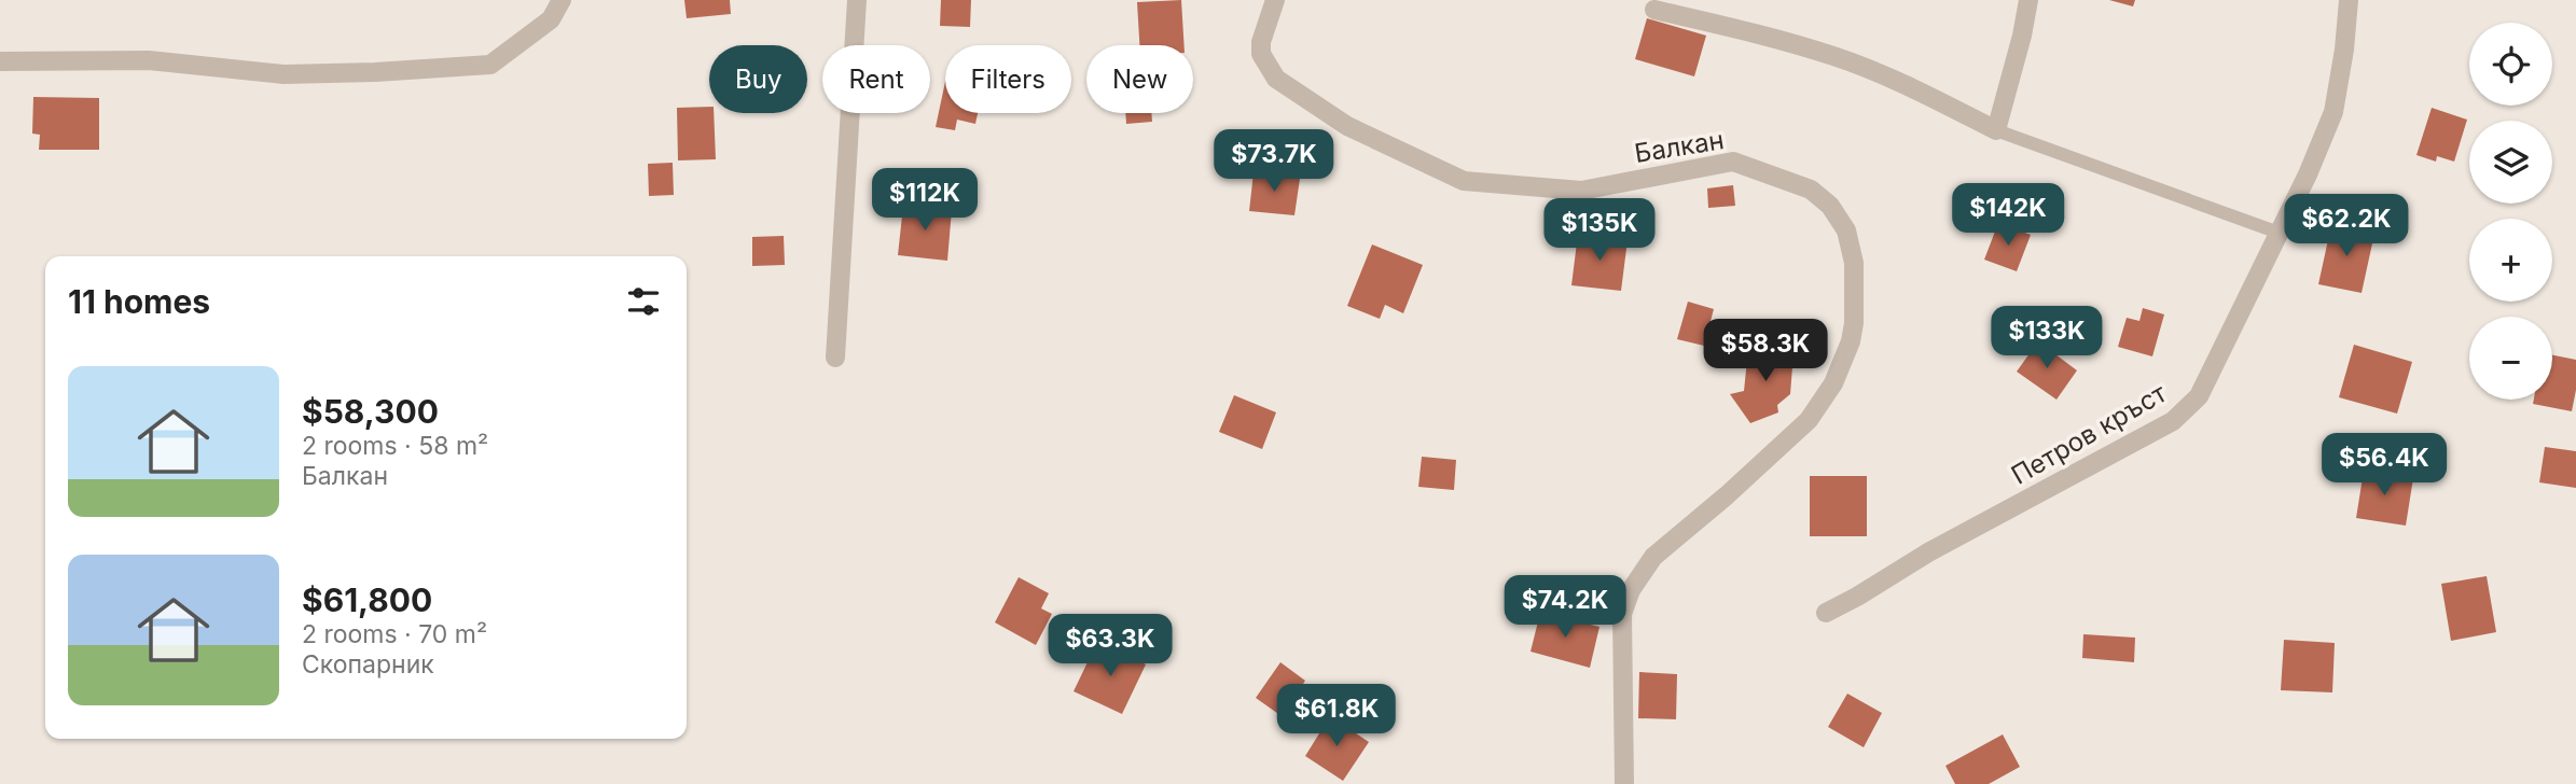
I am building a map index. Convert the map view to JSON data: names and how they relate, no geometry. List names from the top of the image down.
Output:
{
  "streets": {
    "street": ["Балкан", "Петров кръст"]
  },
  "page": {
    "map_buttons": ["+", "−"],
    "chip": [
      "Buy",
      "Rent",
      "Filters",
      "New"
    ],
    "price": [
      "$73.7K",
      "$112K",
      "$142K",
      "$62.2K",
      "$135K",
      "$133K",
      "$58.3K",
      "$56.4K",
      "$74.2K",
      "$63.3K",
      "$61.8K"
    ],
    "heading": "11 homes",
    "list": [
      {
        "name": "$58,300",
        "note": "2 rooms · 58 m² · Балкан"
      },
      {
        "name": "$61,800",
        "note": "2 rooms · 70 m² · Скопарник"
      }
    ]
  }
}
